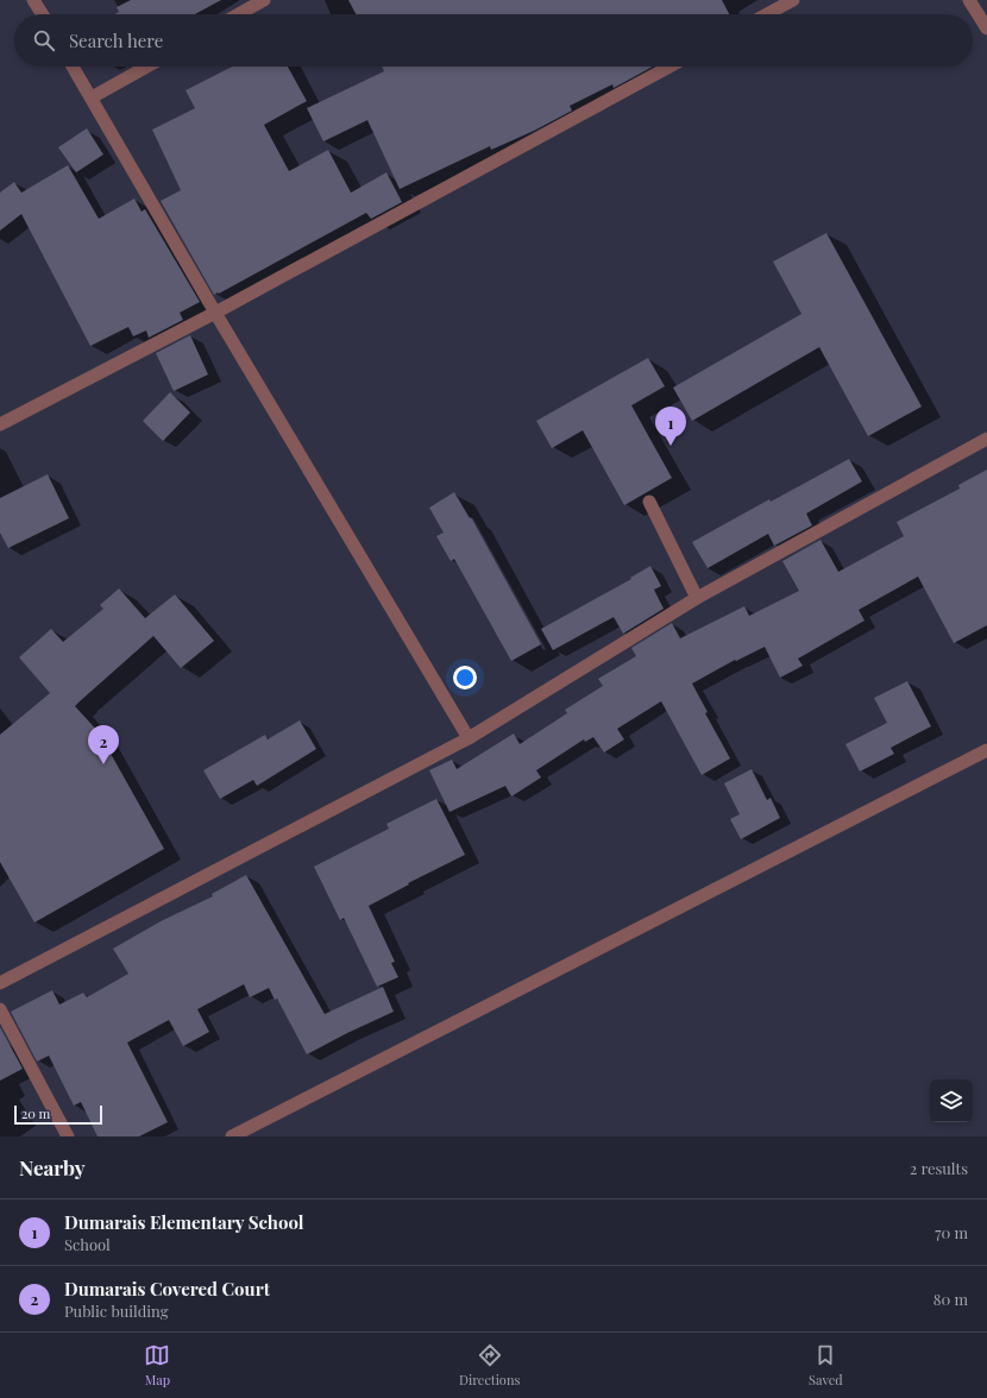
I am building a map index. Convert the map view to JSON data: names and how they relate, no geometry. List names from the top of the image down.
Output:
{
  "scale_bar": "20 m",
  "page": {
    "search": "Search here",
    "pins": ["1", "2"],
    "scale": "20 m",
    "heading": ["Nearby", "2 results"],
    "list": [
      {
        "mark": "1",
        "name": "Dumarais Elementary School",
        "note": "School",
        "value": "70 m"
      },
      {
        "mark": "2",
        "name": "Dumarais Covered Court",
        "note": "Public building",
        "value": "80 m"
      }
    ],
    "nav": ["Map", "Directions", "Saved"]
  }
}
